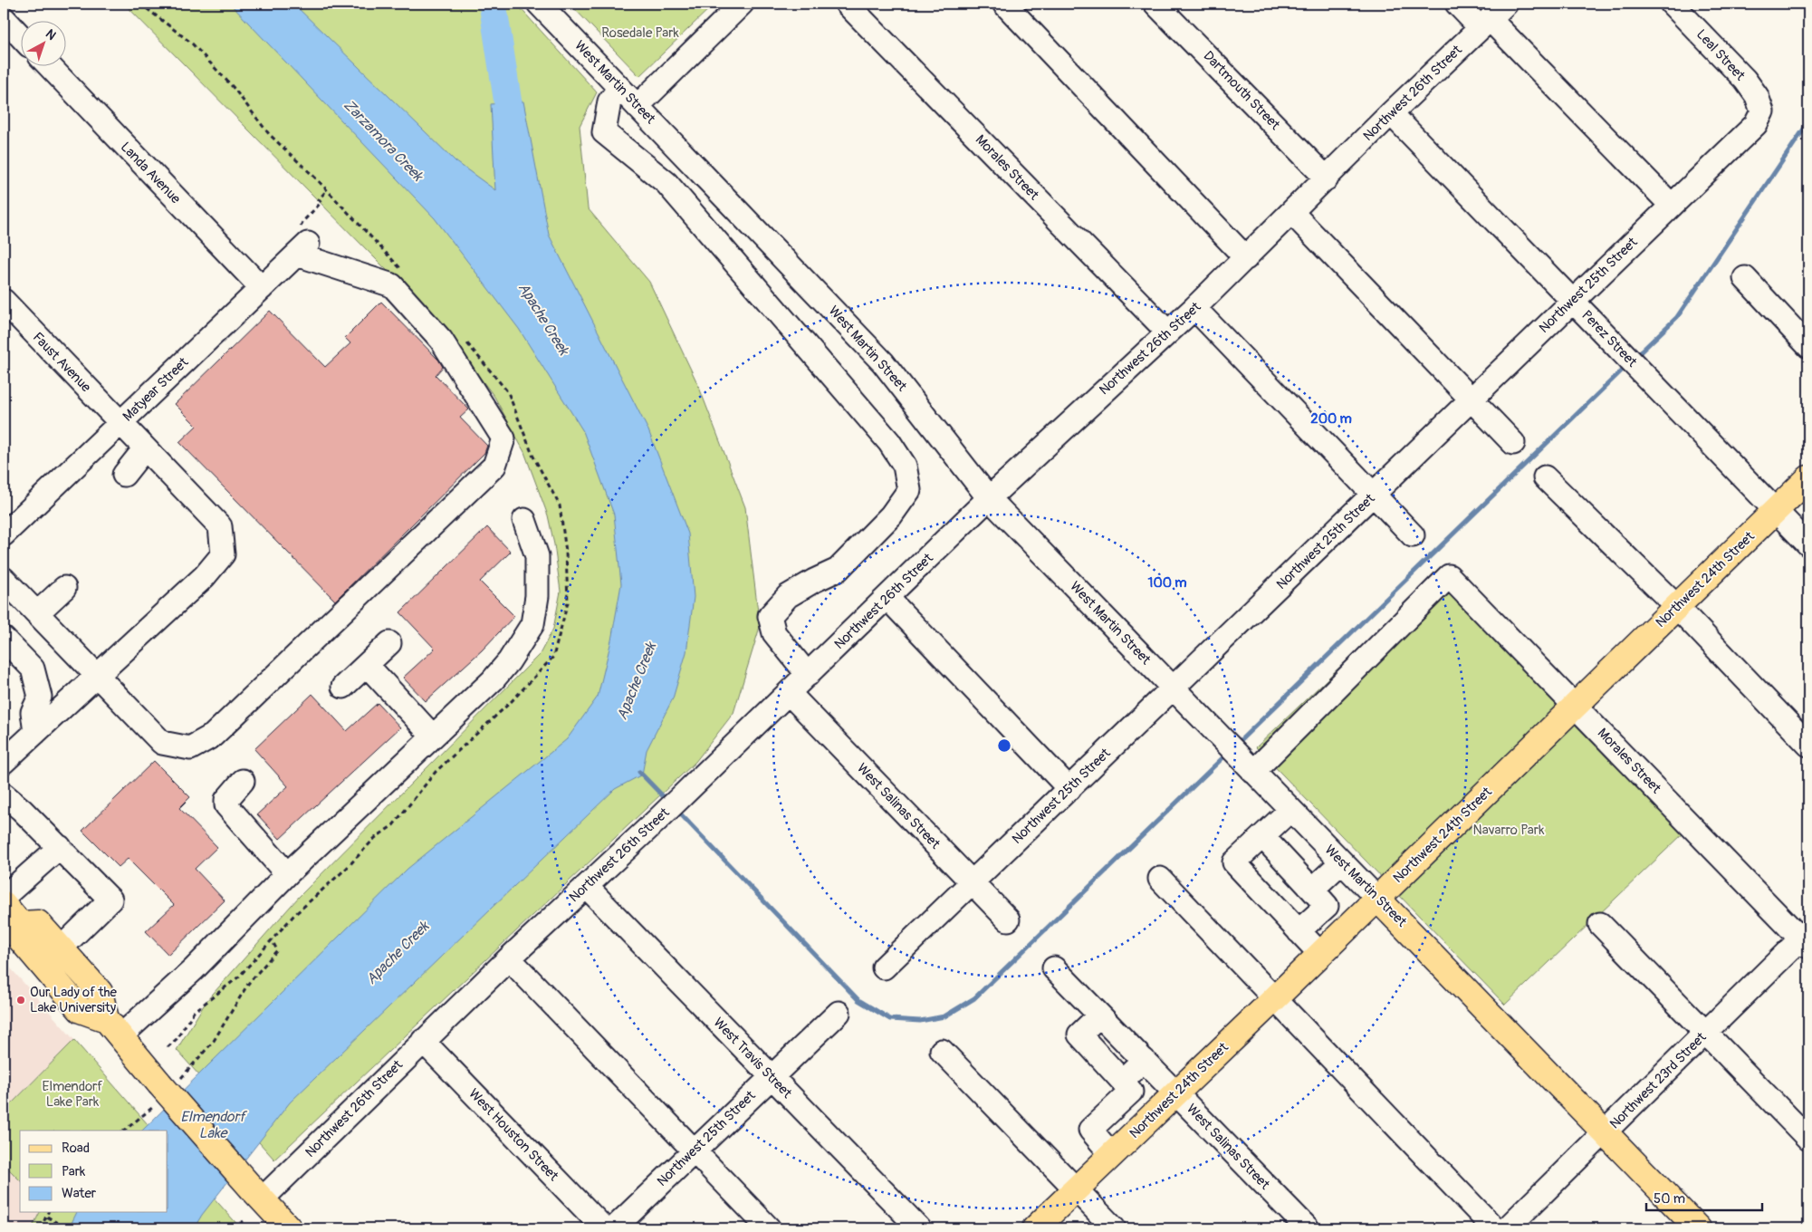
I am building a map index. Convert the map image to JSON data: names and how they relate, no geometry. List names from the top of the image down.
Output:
{
  "streets": {
    "main road": ["West Martin Street", "Northwest 24th Street"],
    "street": [
      "Leal Street",
      "Dartmouth Street",
      "Northwest 26th Street",
      "Morales Street",
      "Landa Avenue",
      "Northwest 25th Street",
      "Perez Street",
      "Faust Avenue",
      "Matyear Street",
      "West Salinas Street",
      "West Travis Street",
      "Northwest 23rd Street",
      "West Houston Street"
    ]
  },
  "crossings": [
    ["Leal Street", "Northwest 25th Street"],
    ["West Martin Street", "Northwest 26th Street"],
    ["West Martin Street", "Morales Street"],
    ["West Martin Street", "Northwest 25th Street"],
    ["West Martin Street", "Northwest 24th Street"],
    ["West Martin Street", "Northwest 23rd Street"],
    ["Dartmouth Street", "Northwest 26th Street"],
    ["Northwest 26th Street", "Morales Street"],
    ["Northwest 26th Street", "Perez Street"],
    ["Northwest 26th Street", "West Salinas Street"],
    ["Northwest 26th Street", "West Travis Street"],
    ["Northwest 26th Street", "West Houston Street"],
    ["Morales Street", "Northwest 24th Street"],
    ["Morales Street", "Northwest 23rd Street"],
    ["Landa Avenue", "Matyear Street"],
    ["Northwest 25th Street", "Perez Street"],
    ["Northwest 25th Street", "West Salinas Street"],
    ["Northwest 25th Street", "West Travis Street"],
    ["Perez Street", "Northwest 24th Street"],
    ["Faust Avenue", "Matyear Street"],
    ["Northwest 24th Street", "West Salinas Street"]
  ],
  "water": ["Zarzamora Creek", "Apache Creek", "Elmendorf Lake"],
  "parks": ["Rosedale Park", "Navarro Park", "Elmendorf Lake Park"],
  "places": ["Our Lady of the Lake University"],
  "legend": ["Road", "Park", "Water"],
  "scale_bar": "50 m",
  "north": "top right",
  "rings": ["200 m", "100 m"]
}
